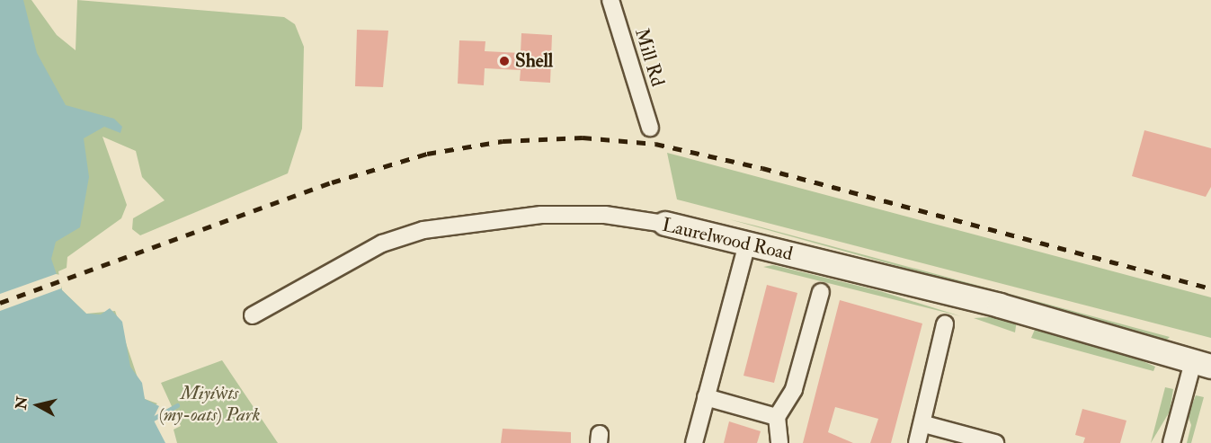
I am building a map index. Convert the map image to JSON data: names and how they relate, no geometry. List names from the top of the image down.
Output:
{
  "streets": {
    "street": ["Mill Rd", "Laurelwood Road"]
  },
  "parks": ["Miyíw̓ts (my-oats) Park"],
  "places": ["Shell"],
  "north": "left"
}
